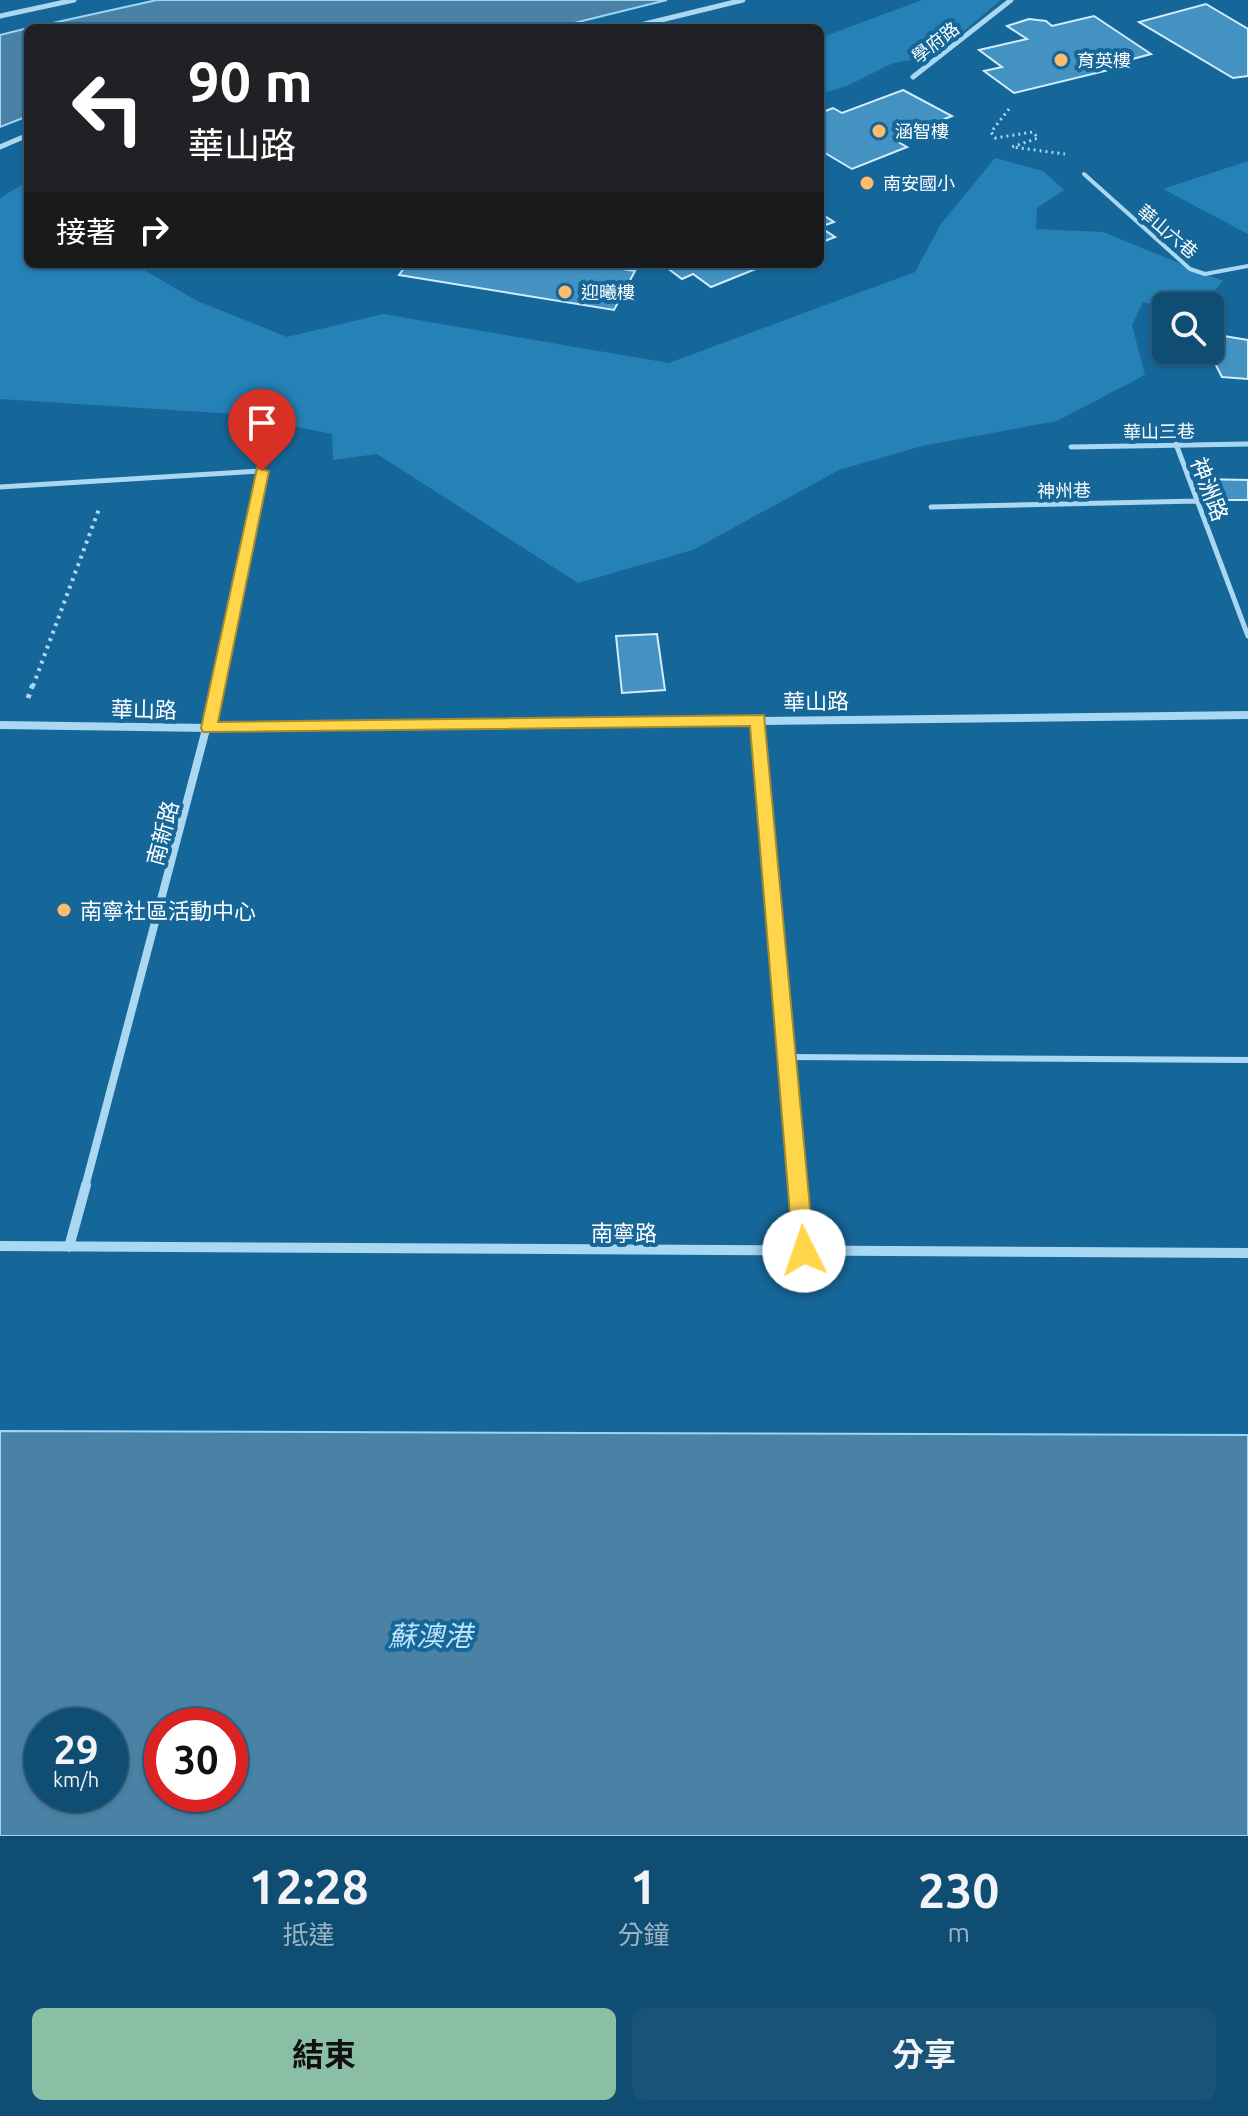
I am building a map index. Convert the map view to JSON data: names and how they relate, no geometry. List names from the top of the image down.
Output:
{
  "streets": {
    "street": [
      "學府路",
      "華山路",
      "南新路",
      "南寧路"
    ],
    "lane": [
      "華山六巷",
      "華山三巷",
      "神洲路",
      "神州巷"
    ]
  },
  "crossings": [
    ["華山三巷", "神洲路"],
    ["神洲路", "神州巷"],
    ["華山路", "南新路"],
    ["南新路", "南寧路"]
  ],
  "water": ["蘇澳港"],
  "places": [
    "育英樓",
    "涵智樓",
    "南安國小",
    "迎曦樓",
    "南寧社區活動中心"
  ],
  "page": {
    "turn": ["90 m", "華山路"],
    "then": "接著",
    "speed": "29 km/h",
    "limit": "30",
    "eta": [
      "12:28",
      "抵達",
      "1",
      "分鐘",
      "230",
      "m"
    ],
    "buttons": ["結束", "分享"]
  }
}
